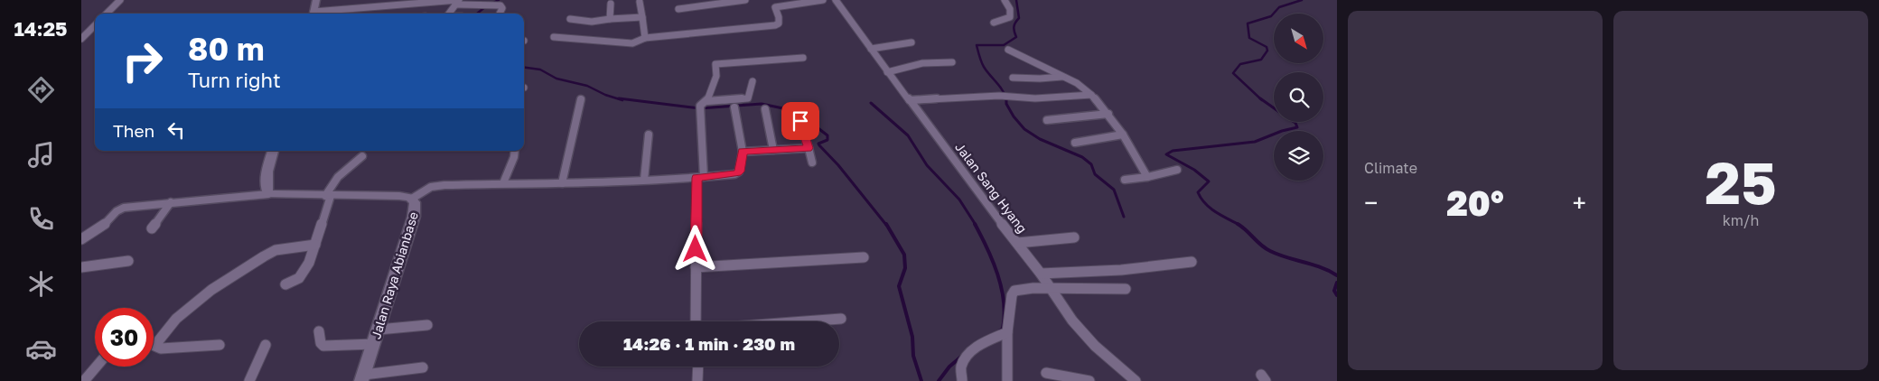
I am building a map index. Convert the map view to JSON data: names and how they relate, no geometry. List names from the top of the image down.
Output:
{
  "streets": {
    "main road": ["Jalan Raya Abianbase"],
    "street": ["Jalan Sang Hyang"]
  },
  "north": "bottom right",
  "page": {
    "tabs": "14:25",
    "tile": [
      "Climate",
      ["25", "km/h"]
    ],
    "turn": ["80 m", "Turn right"],
    "then": "Then",
    "heat": ["−", "20°", "+"],
    "limit": "30",
    "trip": "14:26 · 1 min · 230 m"
  }
}
